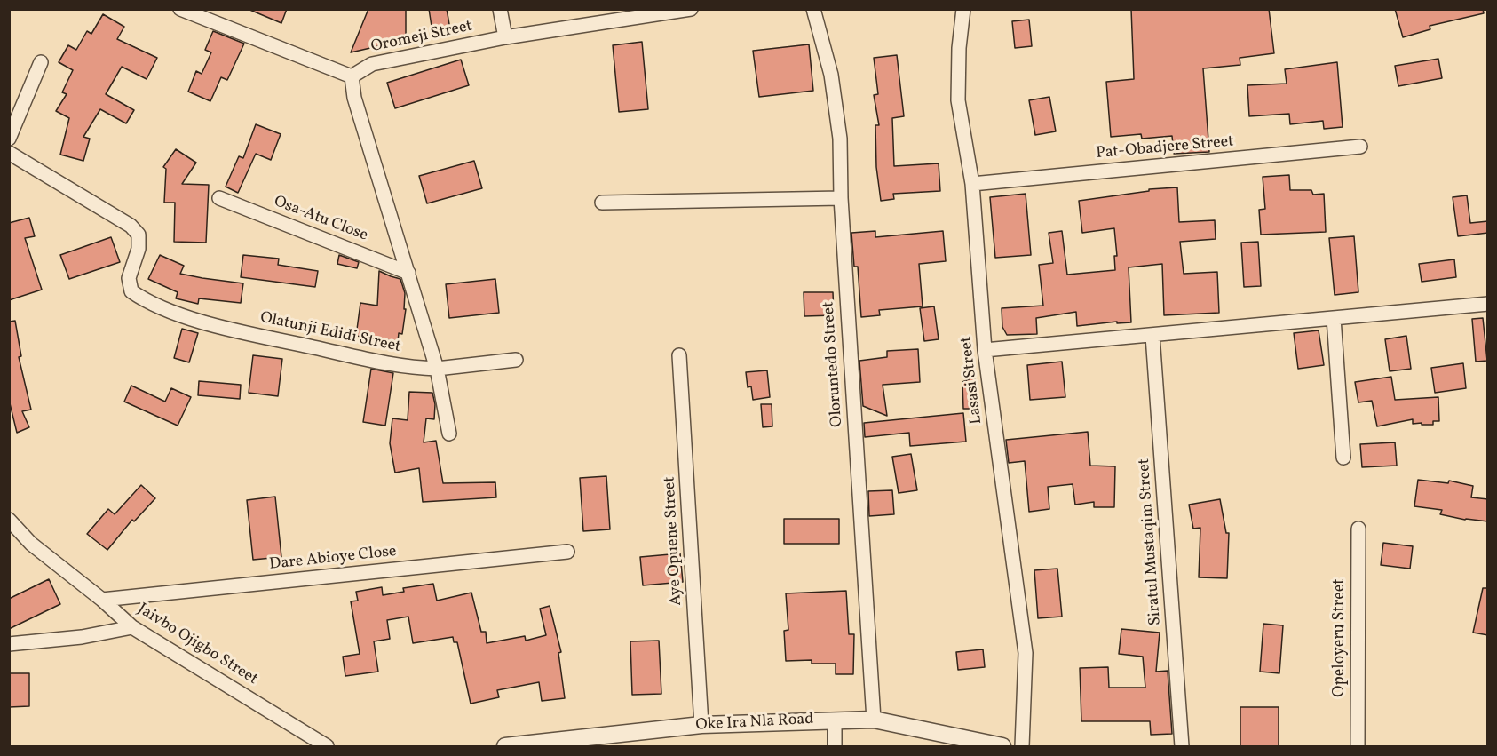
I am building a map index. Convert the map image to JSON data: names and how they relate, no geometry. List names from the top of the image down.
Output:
{
  "streets": {
    "street": [
      "Oromeji Street",
      "Pat-Obadjere Street",
      "Osa-Atu Close",
      "Olatunji Edidi Street",
      "Oloruntedo Street",
      "Lasasi Street",
      "Aye Opuene Street",
      "Siratul Mustaqim Street",
      "Dare Abioye Close",
      "Opeloyeru Street",
      "Jaivbo Ojigbo Street",
      "Oke Ira Nla Road"
    ]
  },
  "crossings": [
    ["Pat-Obadjere Street", "Lasasi Street"],
    ["Oloruntedo Street", "Oke Ira Nla Road"],
    ["Aye Opuene Street", "Oke Ira Nla Road"],
    ["Dare Abioye Close", "Jaivbo Ojigbo Street"]
  ]
}
